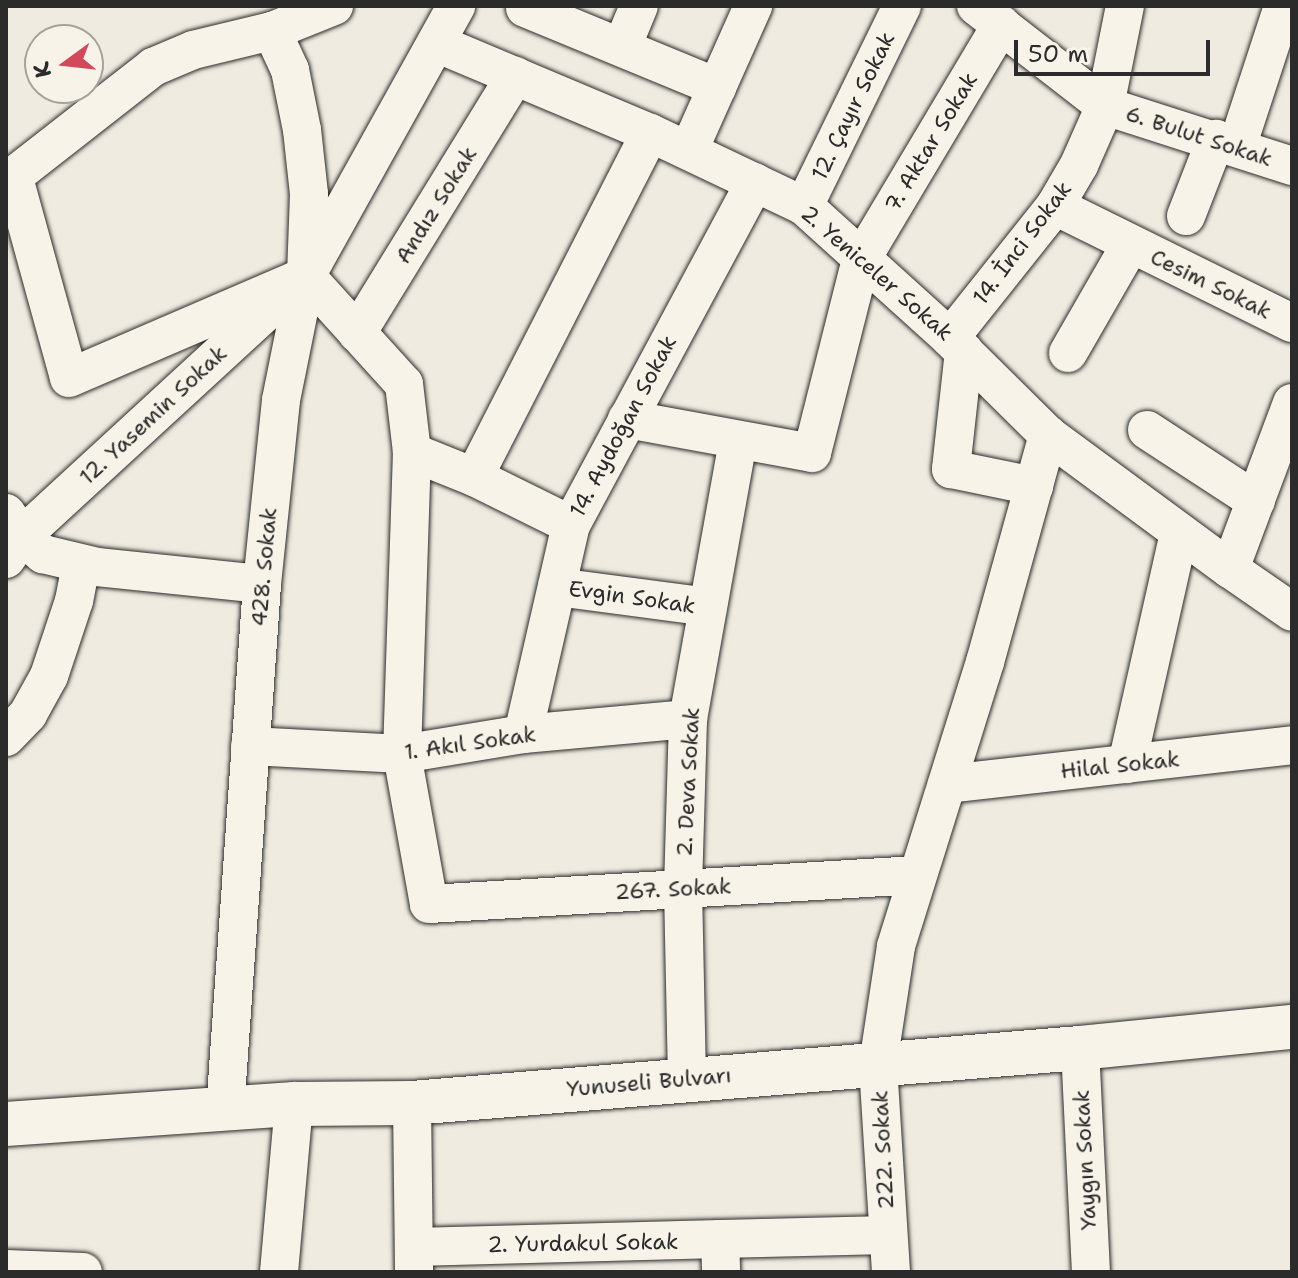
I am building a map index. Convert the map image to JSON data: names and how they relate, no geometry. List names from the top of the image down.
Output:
{
  "streets": {
    "main road": ["Yunuseli Bulvarı"],
    "street": [
      "12. Çayır Sokak",
      "6. Bulut Sokak",
      "7. Aktar Sokak",
      "Andız Sokak",
      "14. İnci Sokak",
      "2. Yeniceler Sokak",
      "Cesim Sokak",
      "12. Yasemin Sokak",
      "14. Aydoğan Sokak",
      "428. Sokak",
      "Evgin Sokak",
      "1. Akıl Sokak",
      "Hilal Sokak",
      "2. Deva Sokak",
      "267. Sokak",
      "222. Sokak",
      "Yaygın Sokak",
      "2. Yurdakul Sokak"
    ]
  },
  "crossings": [
    ["12. Çayır Sokak", "2. Yeniceler Sokak"],
    ["6. Bulut Sokak", "14. İnci Sokak"],
    ["7. Aktar Sokak", "2. Yeniceler Sokak"],
    ["7. Aktar Sokak", "2. Deva Sokak"],
    ["14. İnci Sokak", "2. Yeniceler Sokak"],
    ["14. İnci Sokak", "Cesim Sokak"],
    ["2. Yeniceler Sokak", "14. Aydoğan Sokak"],
    ["12. Yasemin Sokak", "428. Sokak"],
    ["14. Aydoğan Sokak", "Evgin Sokak"],
    ["14. Aydoğan Sokak", "1. Akıl Sokak"],
    ["428. Sokak", "1. Akıl Sokak"],
    ["428. Sokak", "Yunuseli Bulvarı"],
    ["Evgin Sokak", "2. Deva Sokak"],
    ["1. Akıl Sokak", "2. Deva Sokak"],
    ["1. Akıl Sokak", "267. Sokak"],
    ["2. Deva Sokak", "267. Sokak"],
    ["2. Deva Sokak", "Yunuseli Bulvarı"],
    ["Yunuseli Bulvarı", "222. Sokak"],
    ["Yunuseli Bulvarı", "Yaygın Sokak"],
    ["222. Sokak", "2. Yurdakul Sokak"]
  ],
  "scale_bar": "50 m",
  "north": "left"
}
